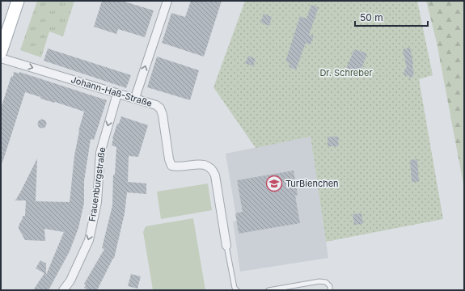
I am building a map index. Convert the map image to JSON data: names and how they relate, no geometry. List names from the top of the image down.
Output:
{
  "streets": {
    "street": ["Johann-Haß-Straße", "Frauenburgstraße"]
  },
  "crossings": [
    ["Johann-Haß-Straße", "Frauenburgstraße"]
  ],
  "one_way": ["Johann-Haß-Straße", "Frauenburgstraße"],
  "parks": ["Dr. Schreber"],
  "places": {
    "school or university": ["TurBienchen"]
  },
  "scale_bar": "50 m"
}
